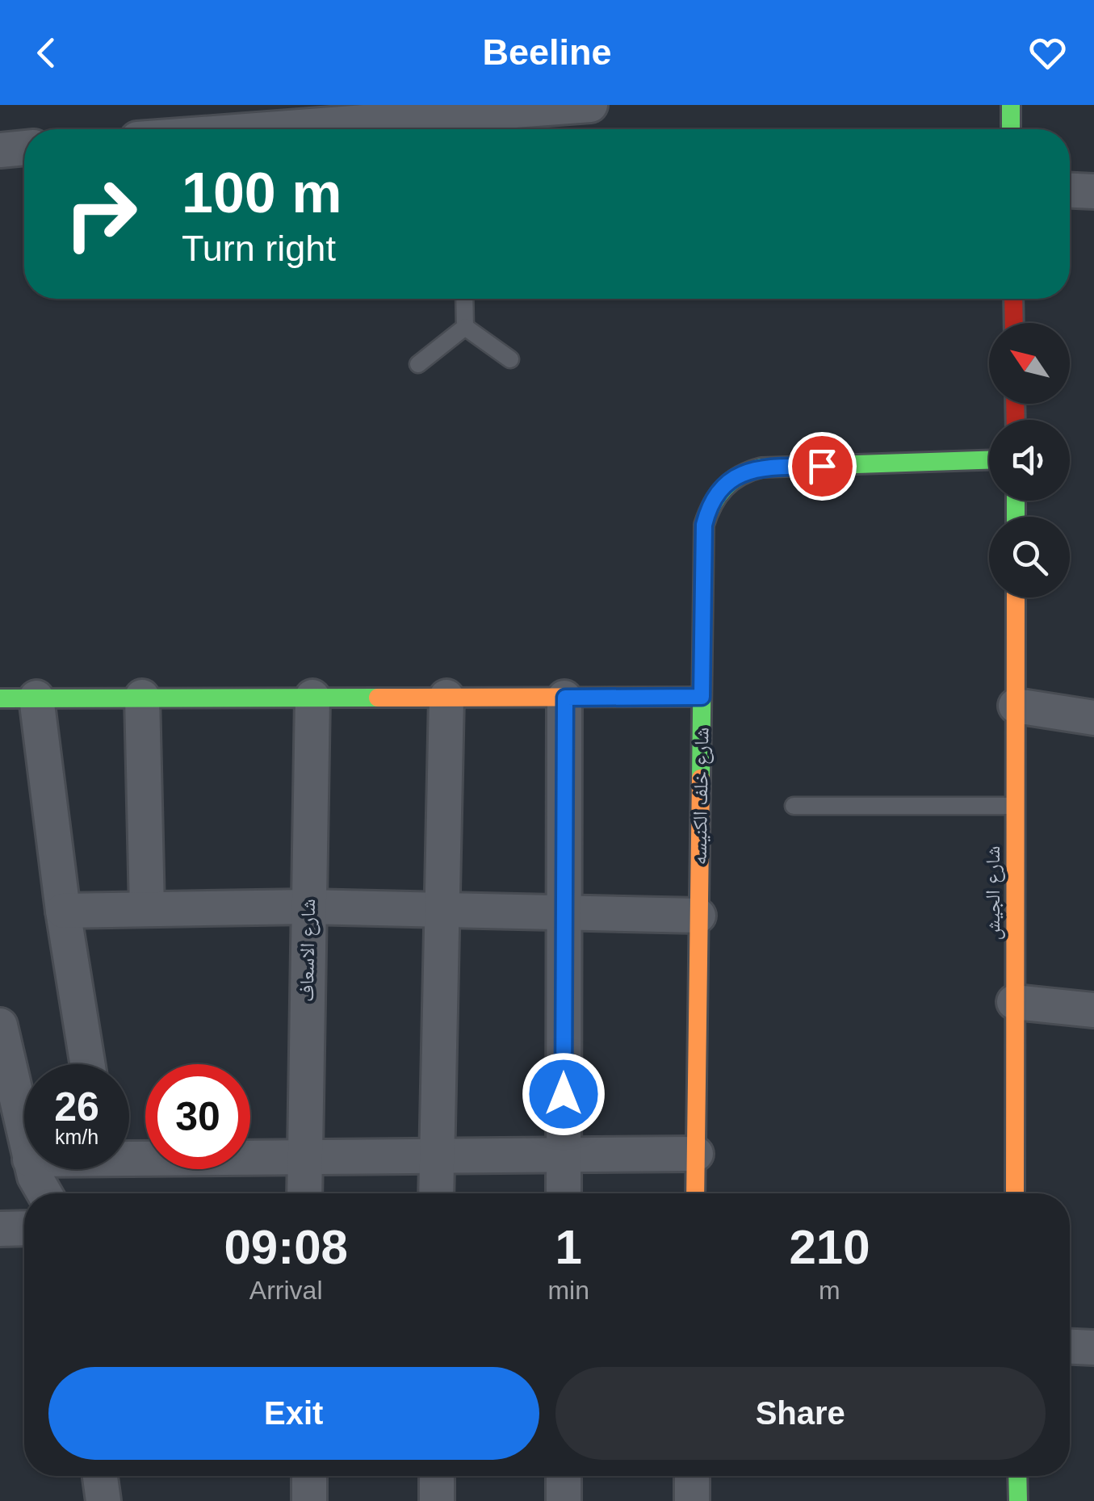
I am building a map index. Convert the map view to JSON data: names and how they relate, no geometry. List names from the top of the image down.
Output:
{
  "streets": {
    "street": ["شارع خلف الكنيسه", "شارع الجيش", "شارع الاسعاف"]
  },
  "north": "top left",
  "page": {
    "header": "Beeline",
    "turn": ["100 m", "Turn right"],
    "speed": "26 km/h",
    "limit": "30",
    "eta": [
      "09:08",
      "Arrival",
      "1",
      "min",
      "210",
      "m"
    ],
    "buttons": ["Exit", "Share"]
  }
}
